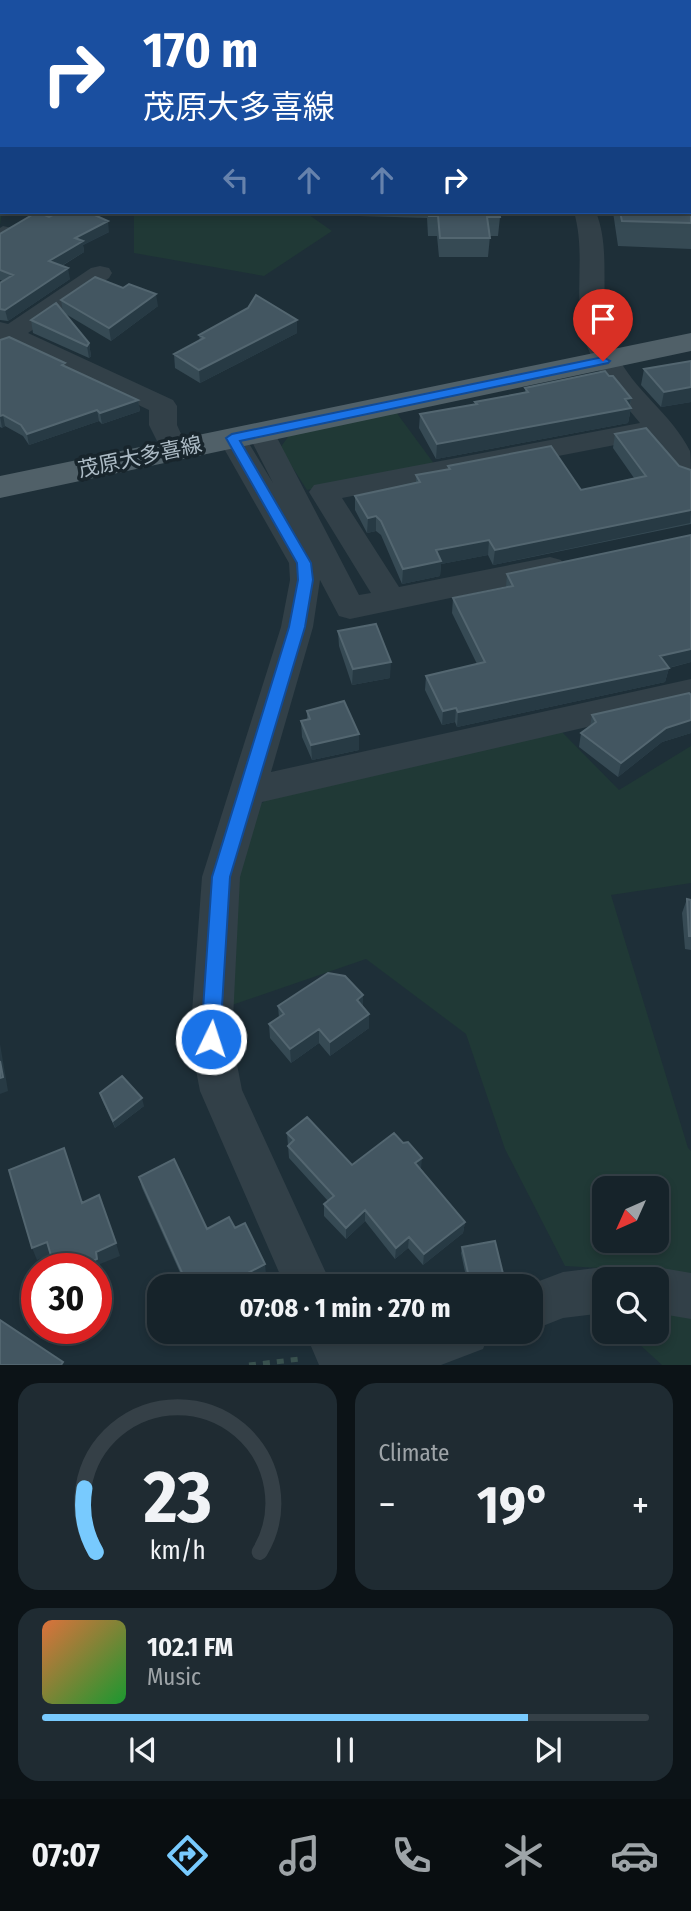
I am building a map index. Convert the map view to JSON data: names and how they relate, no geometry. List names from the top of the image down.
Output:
{
  "streets": {
    "main road": ["茂原大多喜線"]
  },
  "north": "bottom left",
  "page": {
    "turn": ["170 m", "茂原大多喜線"],
    "limit": "30",
    "trip": "07:08 · 1 min · 270 m",
    "tile": "Climate",
    "heat": ["−", "19°", "+"],
    "song": ["102.1 FM", "Music"],
    "tabs": "07:07",
    "gauge": ["23", "km/h"]
  }
}
